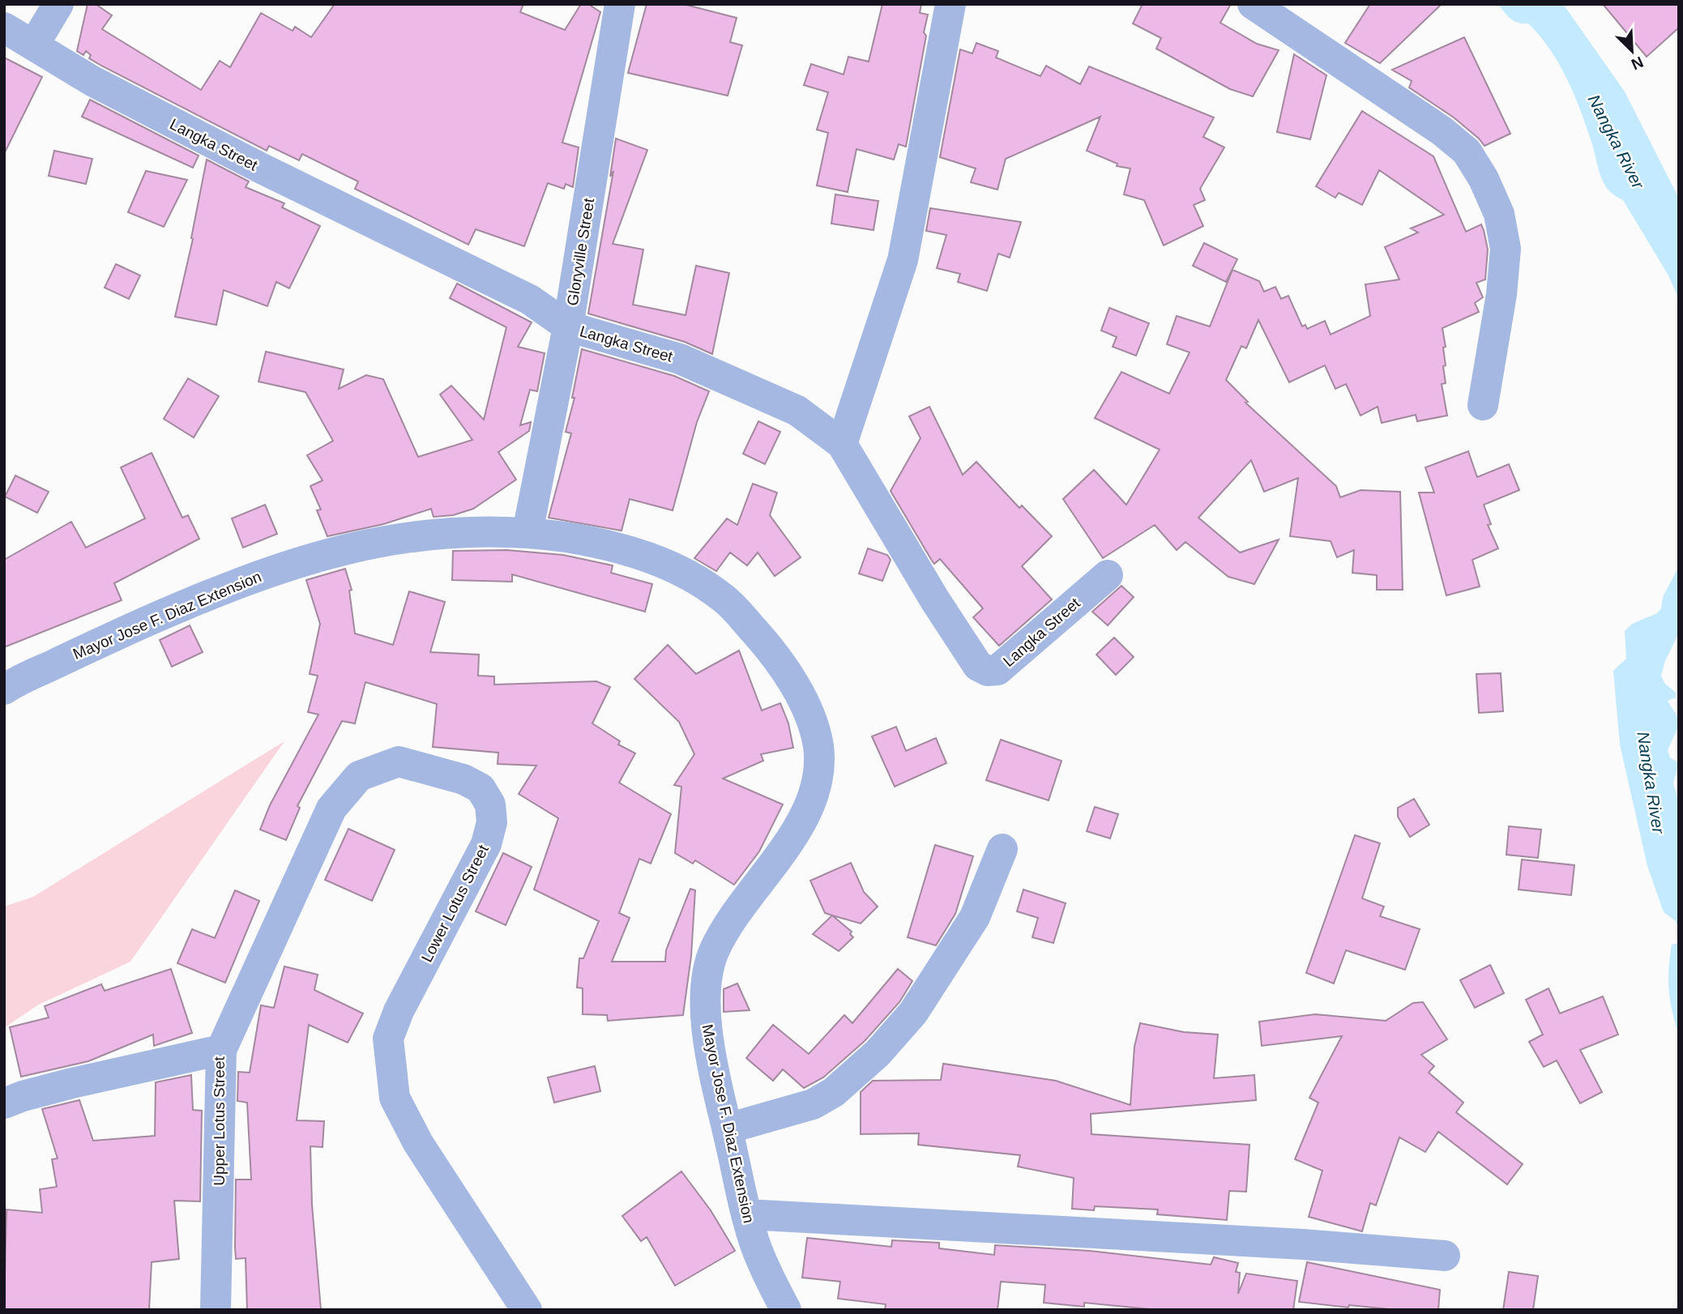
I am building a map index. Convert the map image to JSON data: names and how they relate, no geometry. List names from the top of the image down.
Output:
{
  "streets": {
    "street": [
      "Langka Street",
      "Gloryville Street",
      "Mayor Jose F. Diaz Extension",
      "Lower Lotus Street",
      "Upper Lotus Street"
    ]
  },
  "crossings": [
    ["Langka Street", "Gloryville Street"],
    ["Gloryville Street", "Mayor Jose F. Diaz Extension"],
    ["Lower Lotus Street", "Upper Lotus Street"]
  ],
  "water": ["Nangka River"],
  "north": "bottom right"
}
